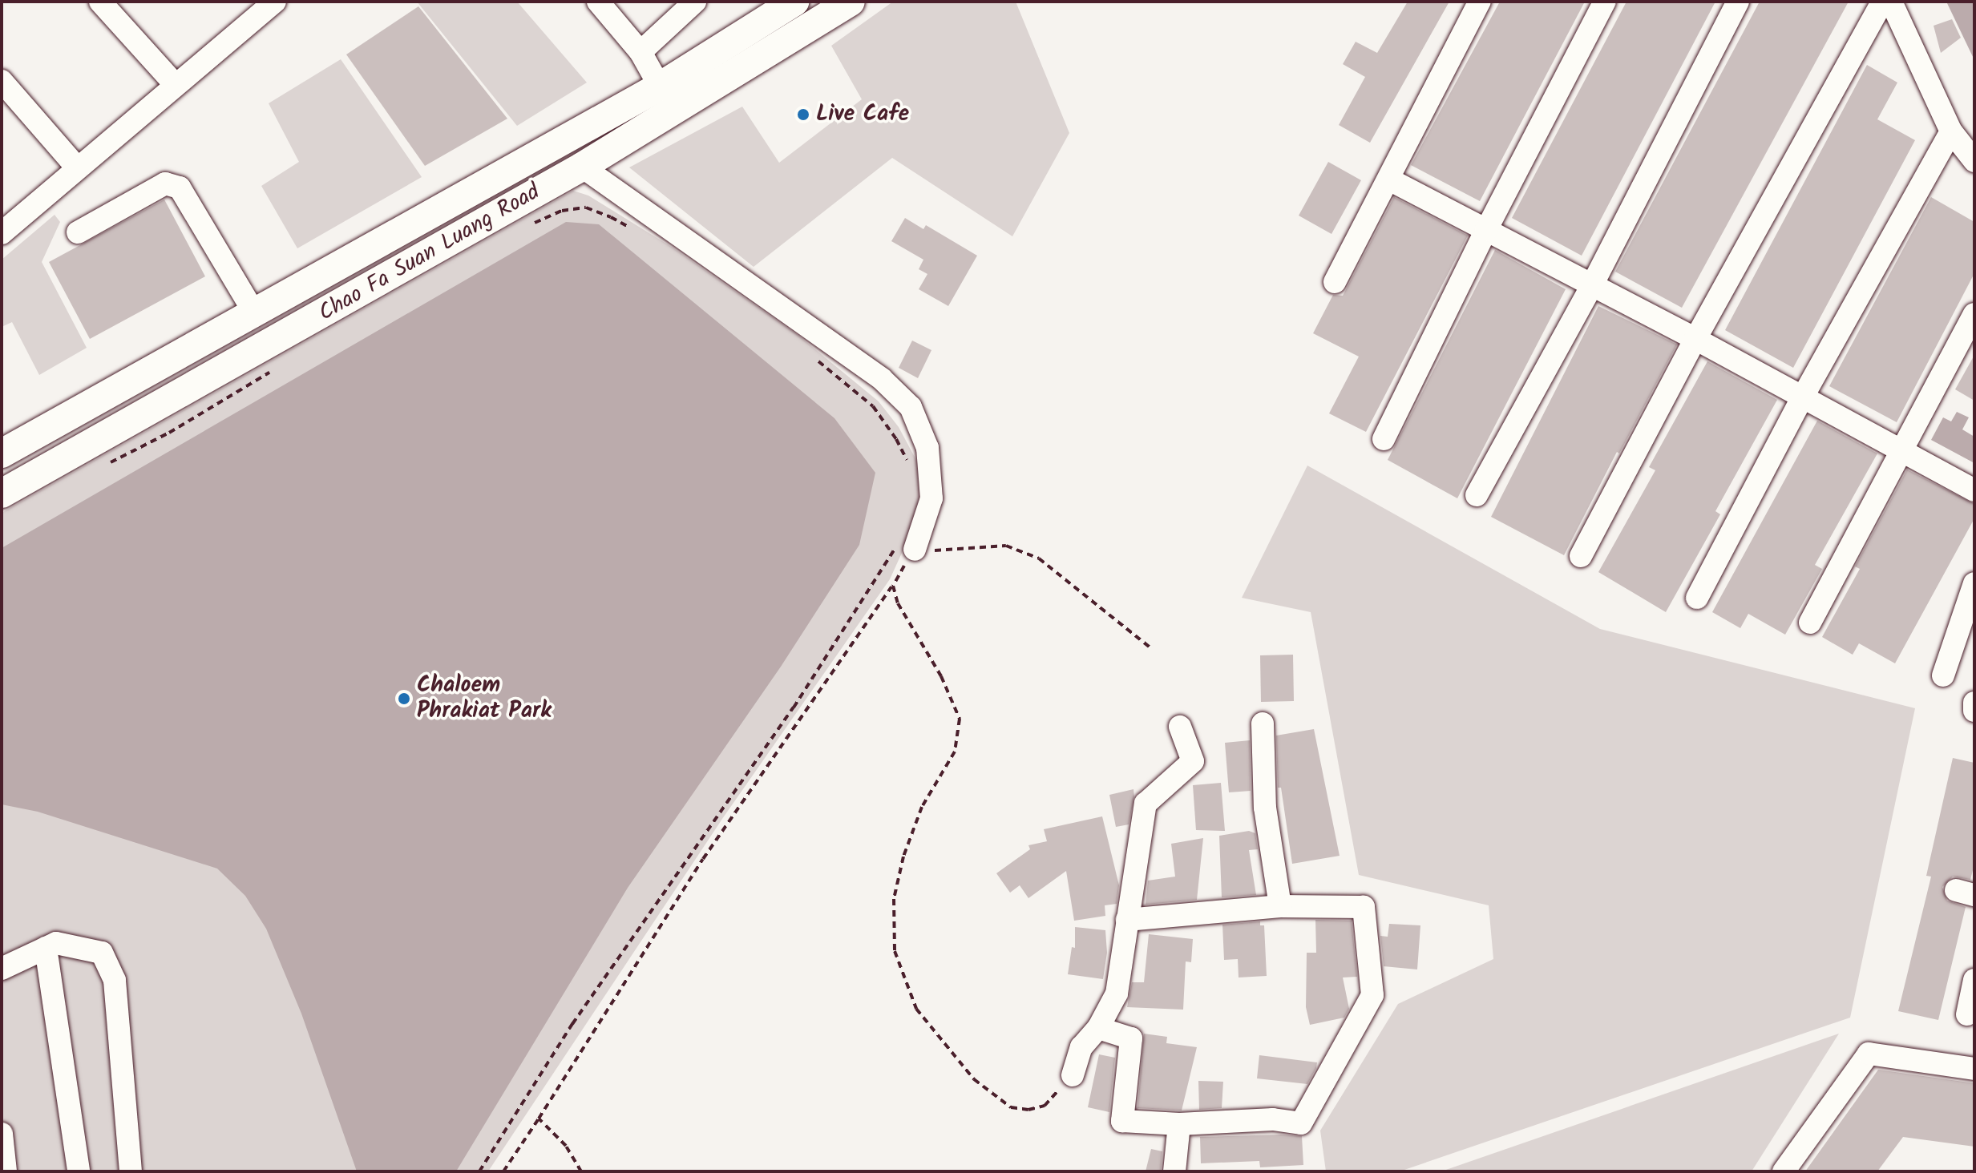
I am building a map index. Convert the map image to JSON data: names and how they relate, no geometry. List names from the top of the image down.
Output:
{
  "streets": {
    "main road": ["Chao Fa Suan Luang Road"]
  },
  "places": ["Live Cafe", "Chaloem Phrakiat Park"]
}
